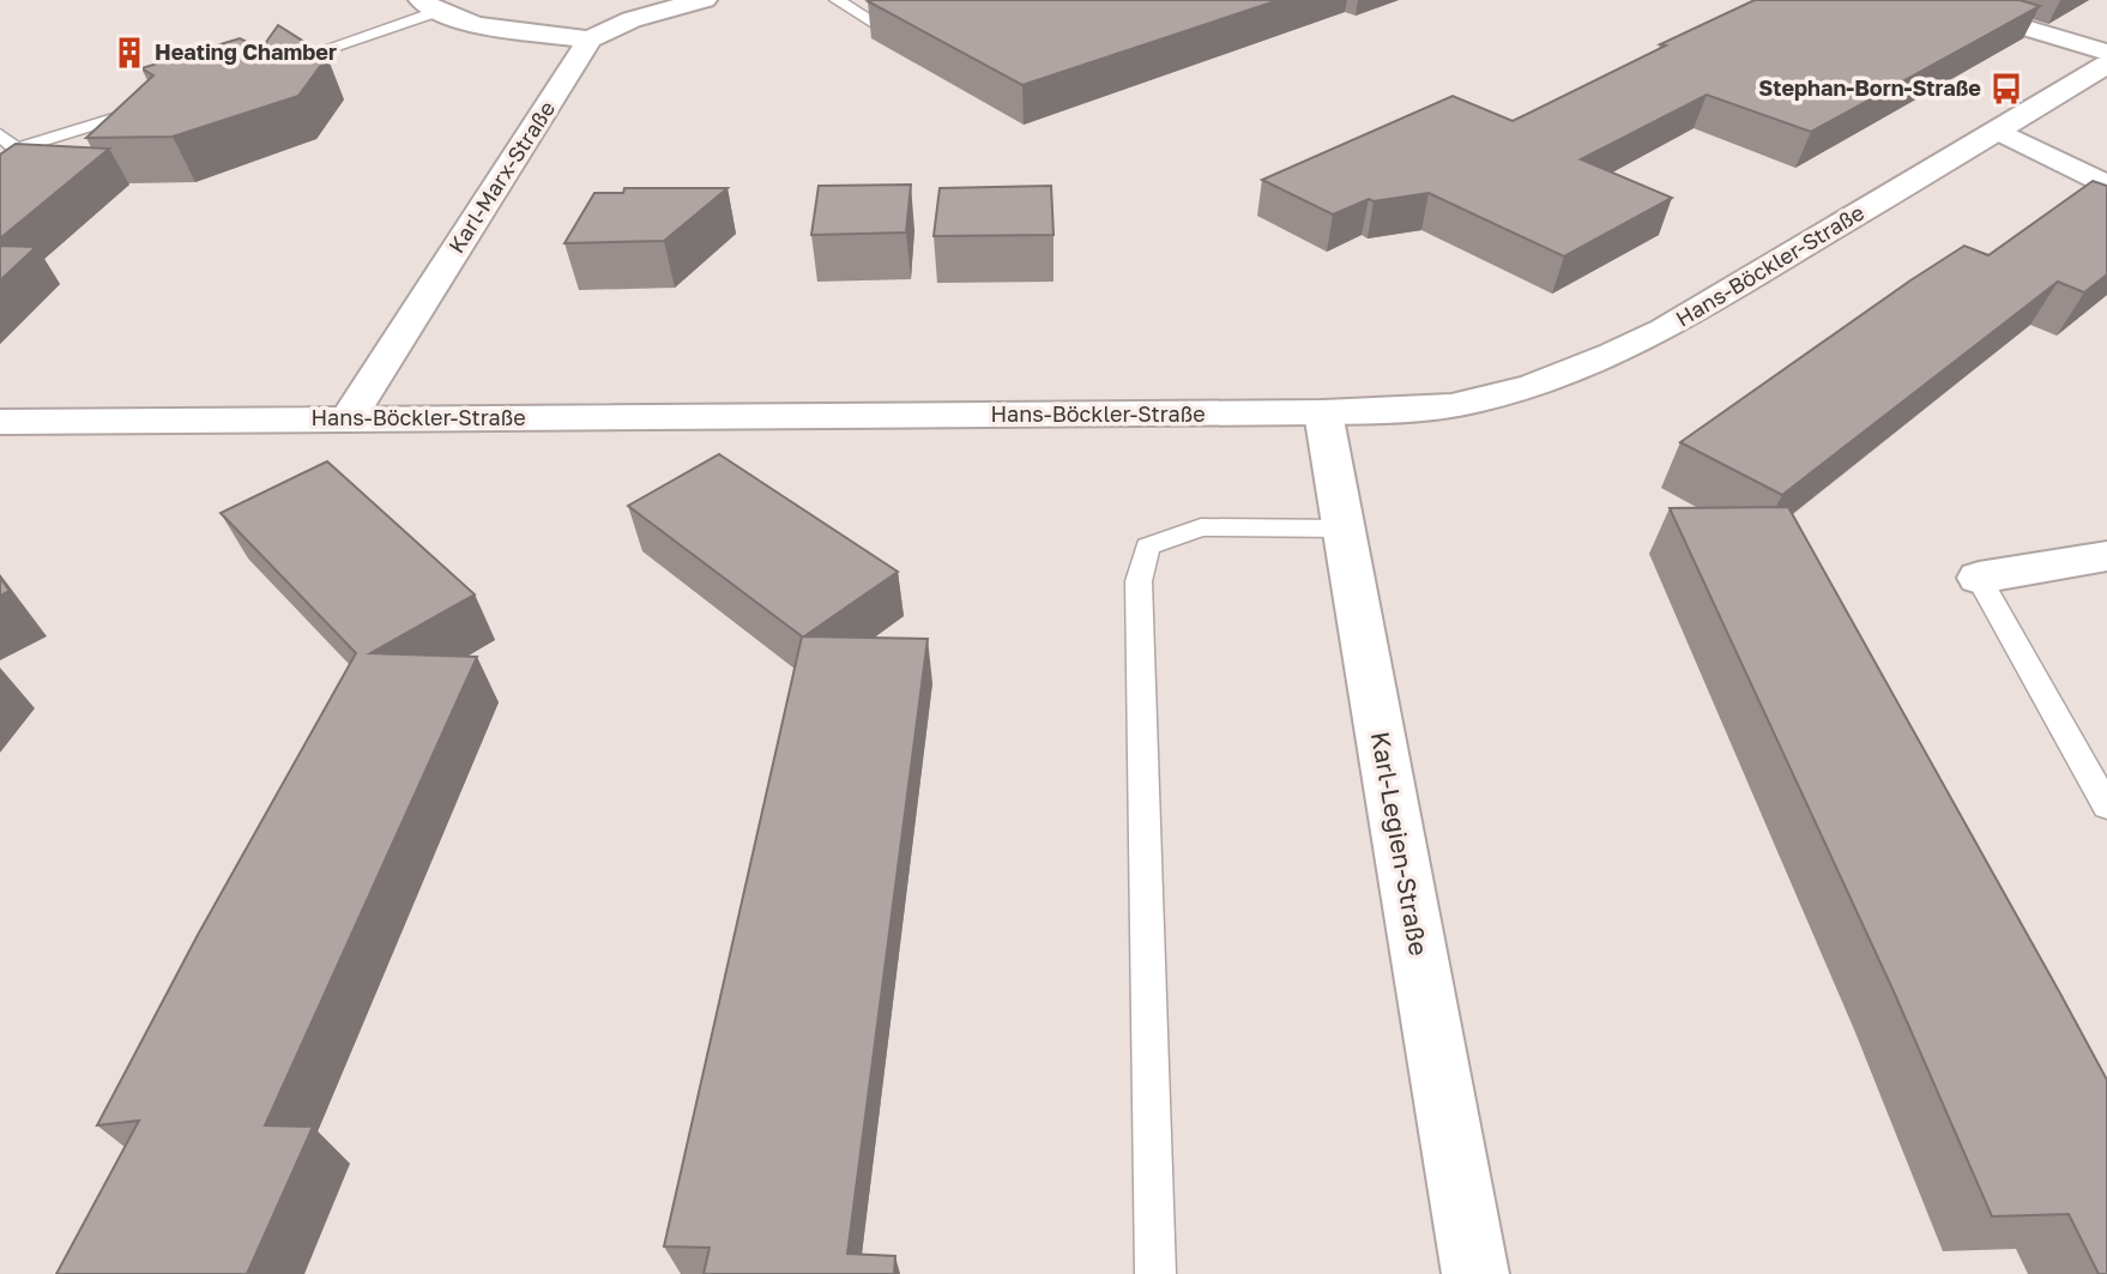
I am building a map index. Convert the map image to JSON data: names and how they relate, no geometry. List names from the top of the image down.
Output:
{
  "streets": {
    "street": ["Karl-Marx-Straße", "Hans-Böckler-Straße", "Karl-Legien-Straße"]
  },
  "crossings": [
    ["Karl-Marx-Straße", "Hans-Böckler-Straße"],
    ["Hans-Böckler-Straße", "Karl-Legien-Straße"]
  ],
  "places": {
    "building": ["Heating Chamber"],
    "bus stop": ["Stephan-Born-Straße"]
  }
}
